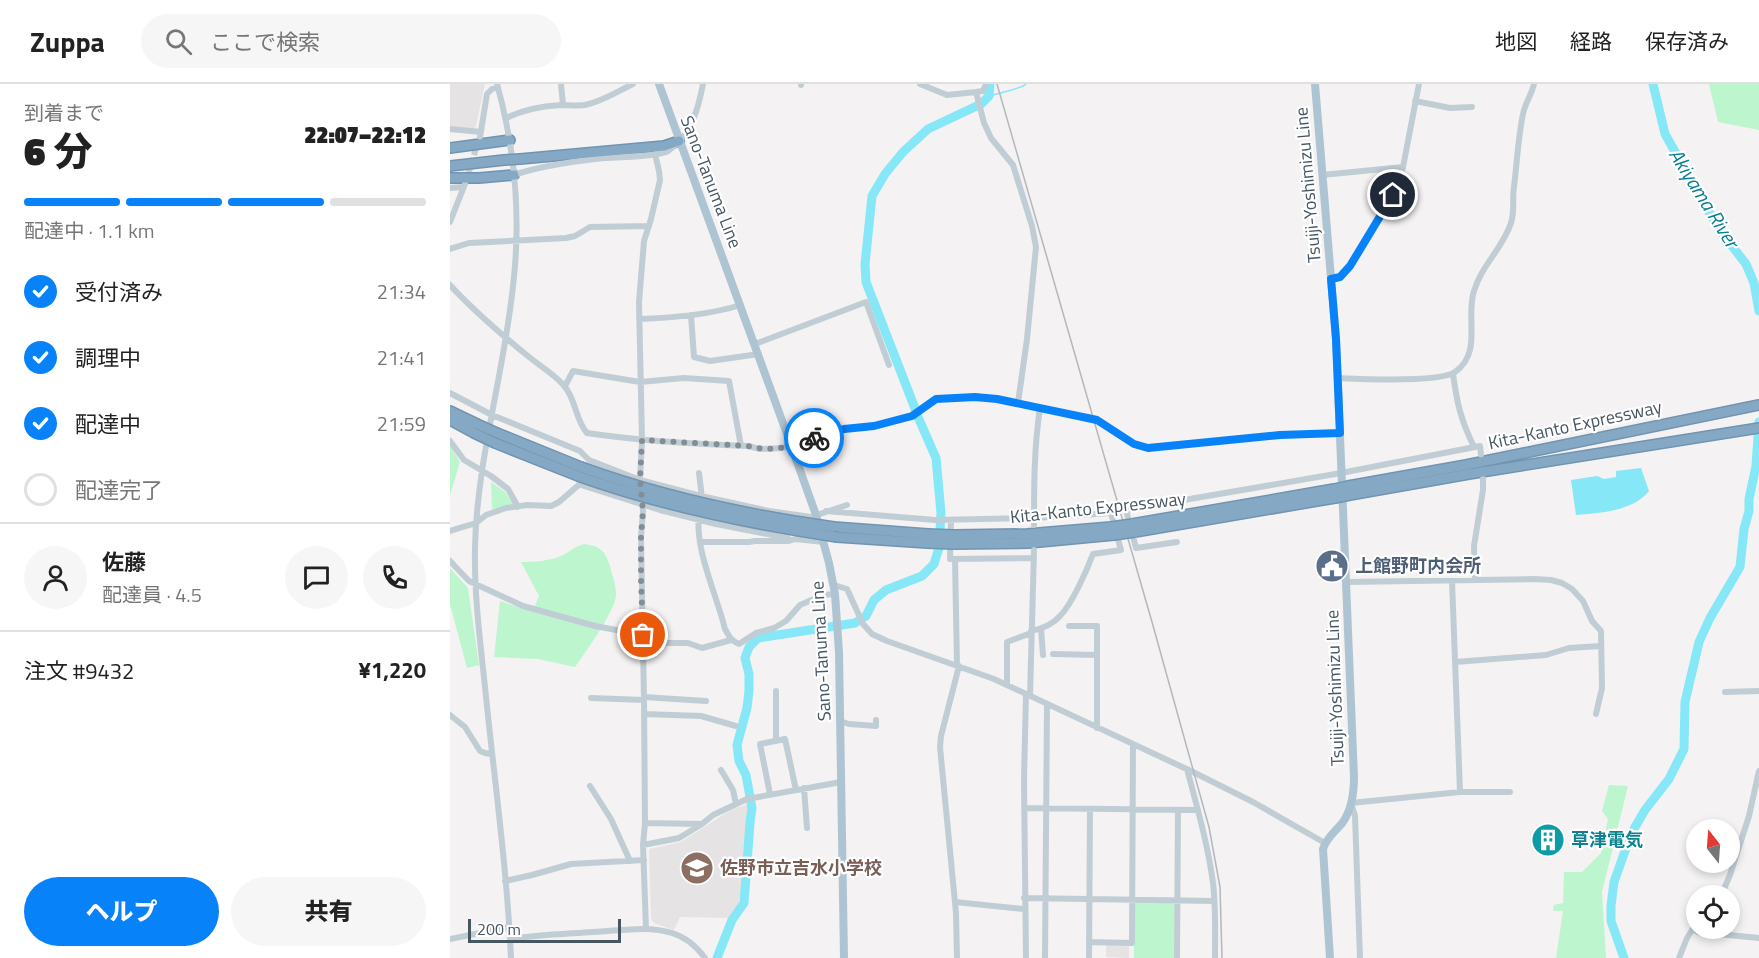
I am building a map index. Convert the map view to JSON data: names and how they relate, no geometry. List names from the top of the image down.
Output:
{
  "streets": {
    "highway": ["Kita-Kanto Expressway"],
    "main road": ["Sano-Tanuma Line", "Tsuiji-Yoshimizu Line"]
  },
  "water": ["Akiyama River"],
  "places": {
    "public building": ["上館野町内会所"],
    "building": ["草津電気"],
    "school or university": ["佐野市立吉水小学校"]
  },
  "scale_bar": "200 m",
  "north": "top",
  "page": {
    "header": "Zuppa",
    "search": "ここで検索",
    "nav": ["地図", "経路", "保存済み"],
    "heading": ["6 分", "到着まで", "22:07–22:12"],
    "panel": [
      "佐藤",
      "配達員 · 4.5",
      "注文 #9432",
      "¥1,220"
    ],
    "bar": "配達中 · 1.1 km",
    "list": [
      ["受付済み", "21:34"],
      ["調理中", "21:41"],
      ["配達中", "21:59"],
      "配達完了"
    ],
    "buttons": ["ヘルプ", "共有"],
    "scale": "200 m"
  }
}
